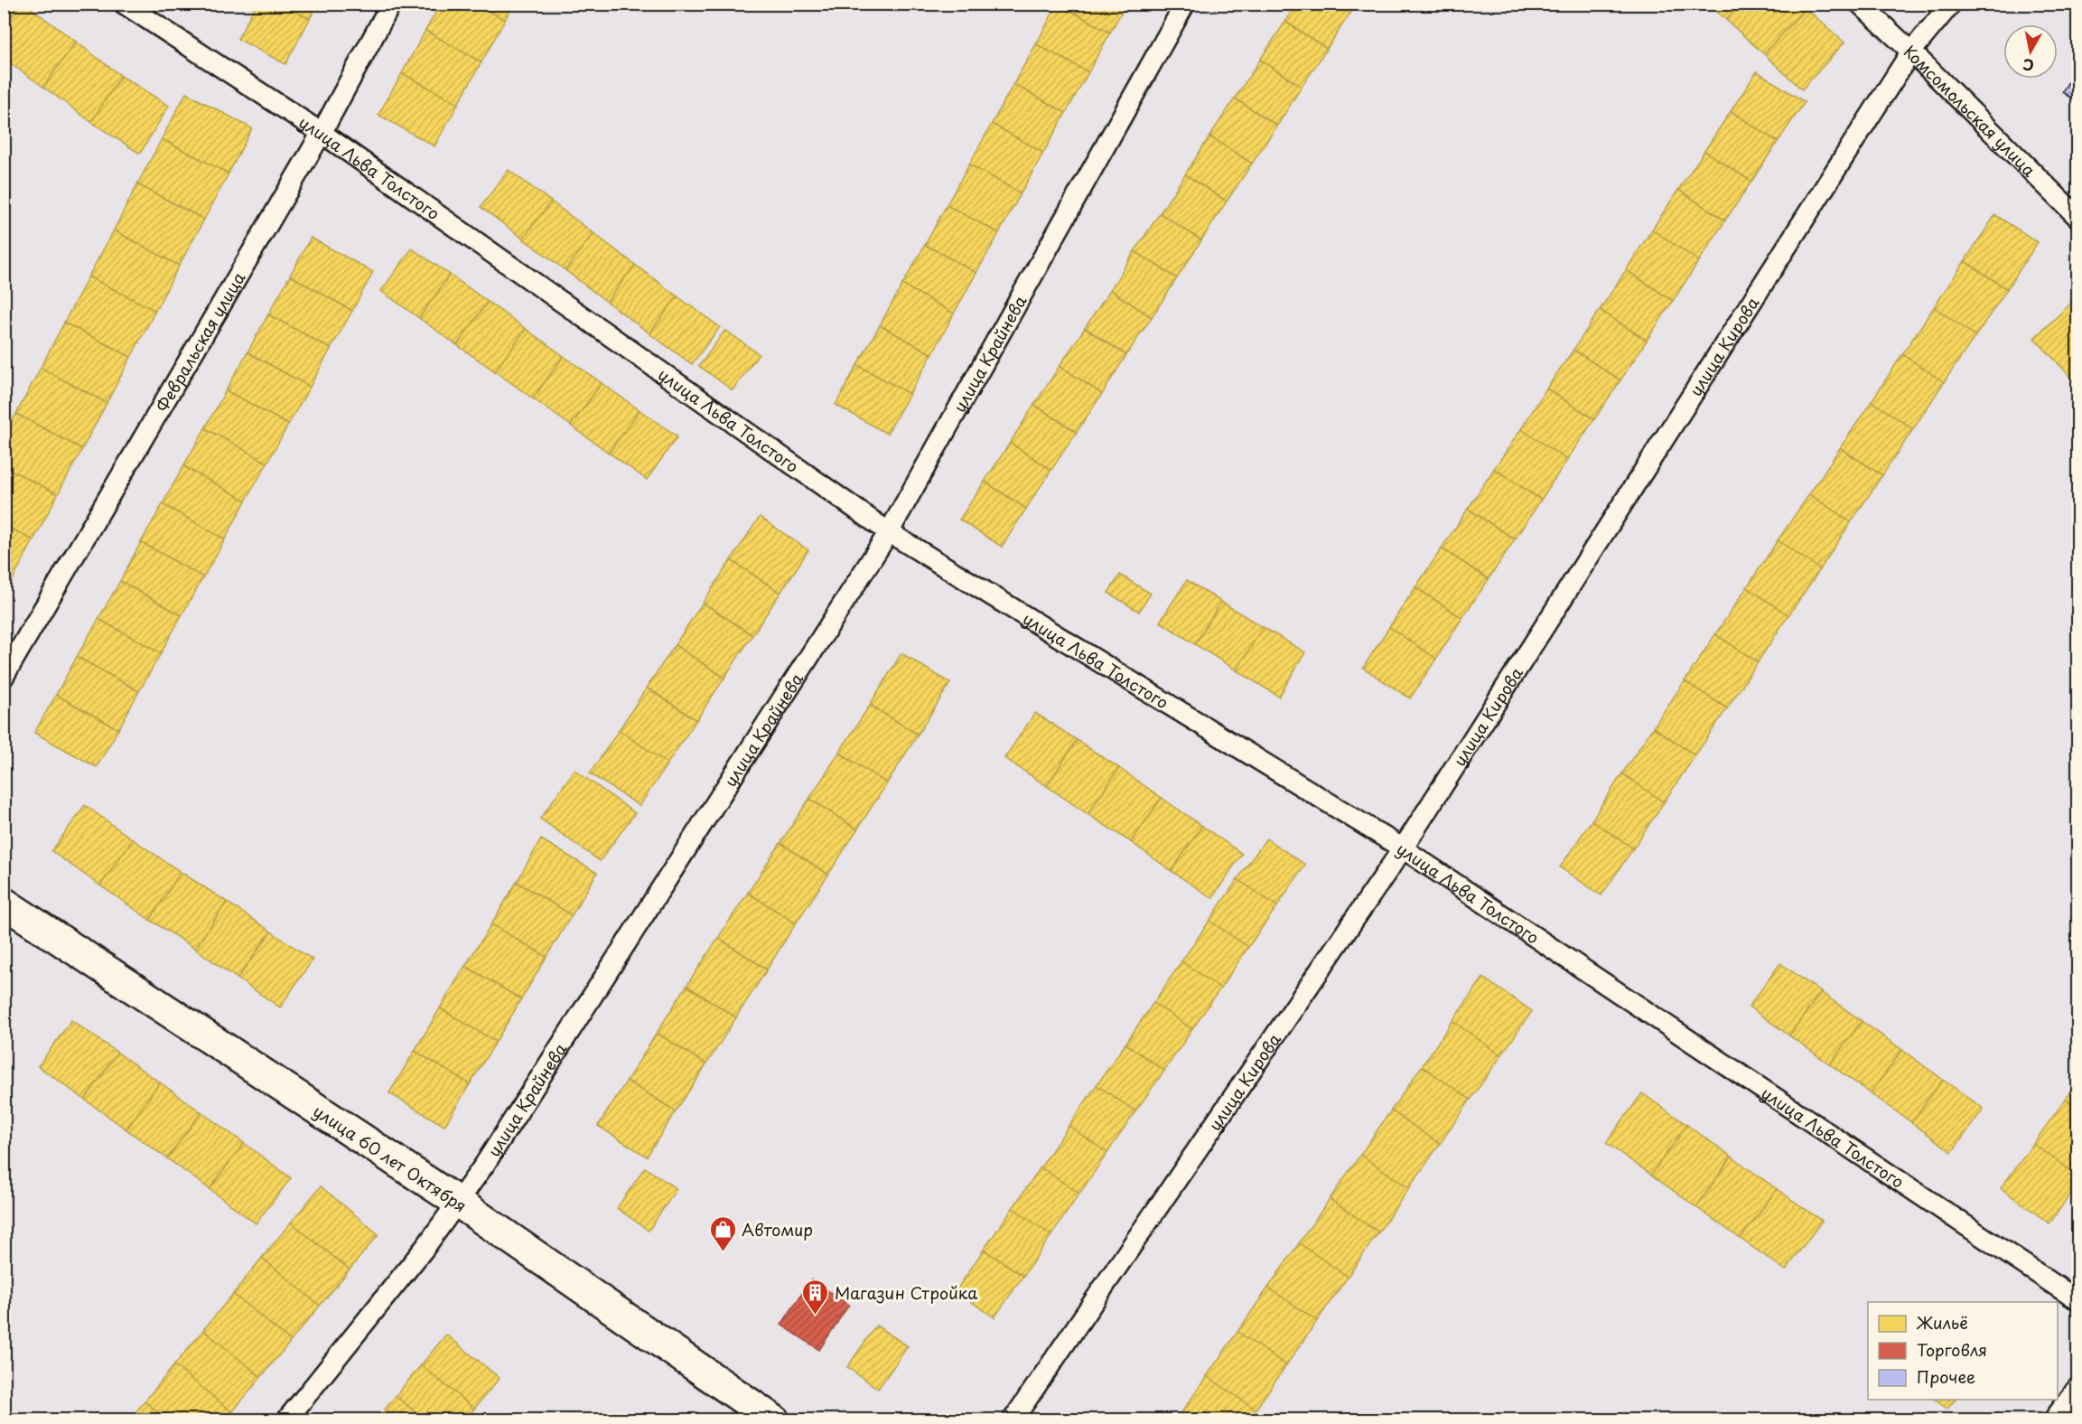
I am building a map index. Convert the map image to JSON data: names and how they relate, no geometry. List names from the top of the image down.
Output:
{
  "streets": {
    "main road": ["улица 60 лет Октября"],
    "street": [
      "Комсомольская улица",
      "улица Льва Толстого",
      "Февральская улица",
      "улица Кирова",
      "улица Крайнева"
    ]
  },
  "crossings": [
    ["Комсомольская улица", "улица Кирова"],
    ["улица Льва Толстого", "Февральская улица"],
    ["улица Льва Толстого", "улица Кирова"],
    ["улица Льва Толстого", "улица Крайнева"],
    ["улица Крайнева", "улица 60 лет Октября"]
  ],
  "places": {
    "shop": ["Автомир"],
    "building": ["Магазин Стройка"]
  },
  "legend": ["Жильё", "Торговля", "Прочее"],
  "north": "bottom"
}
